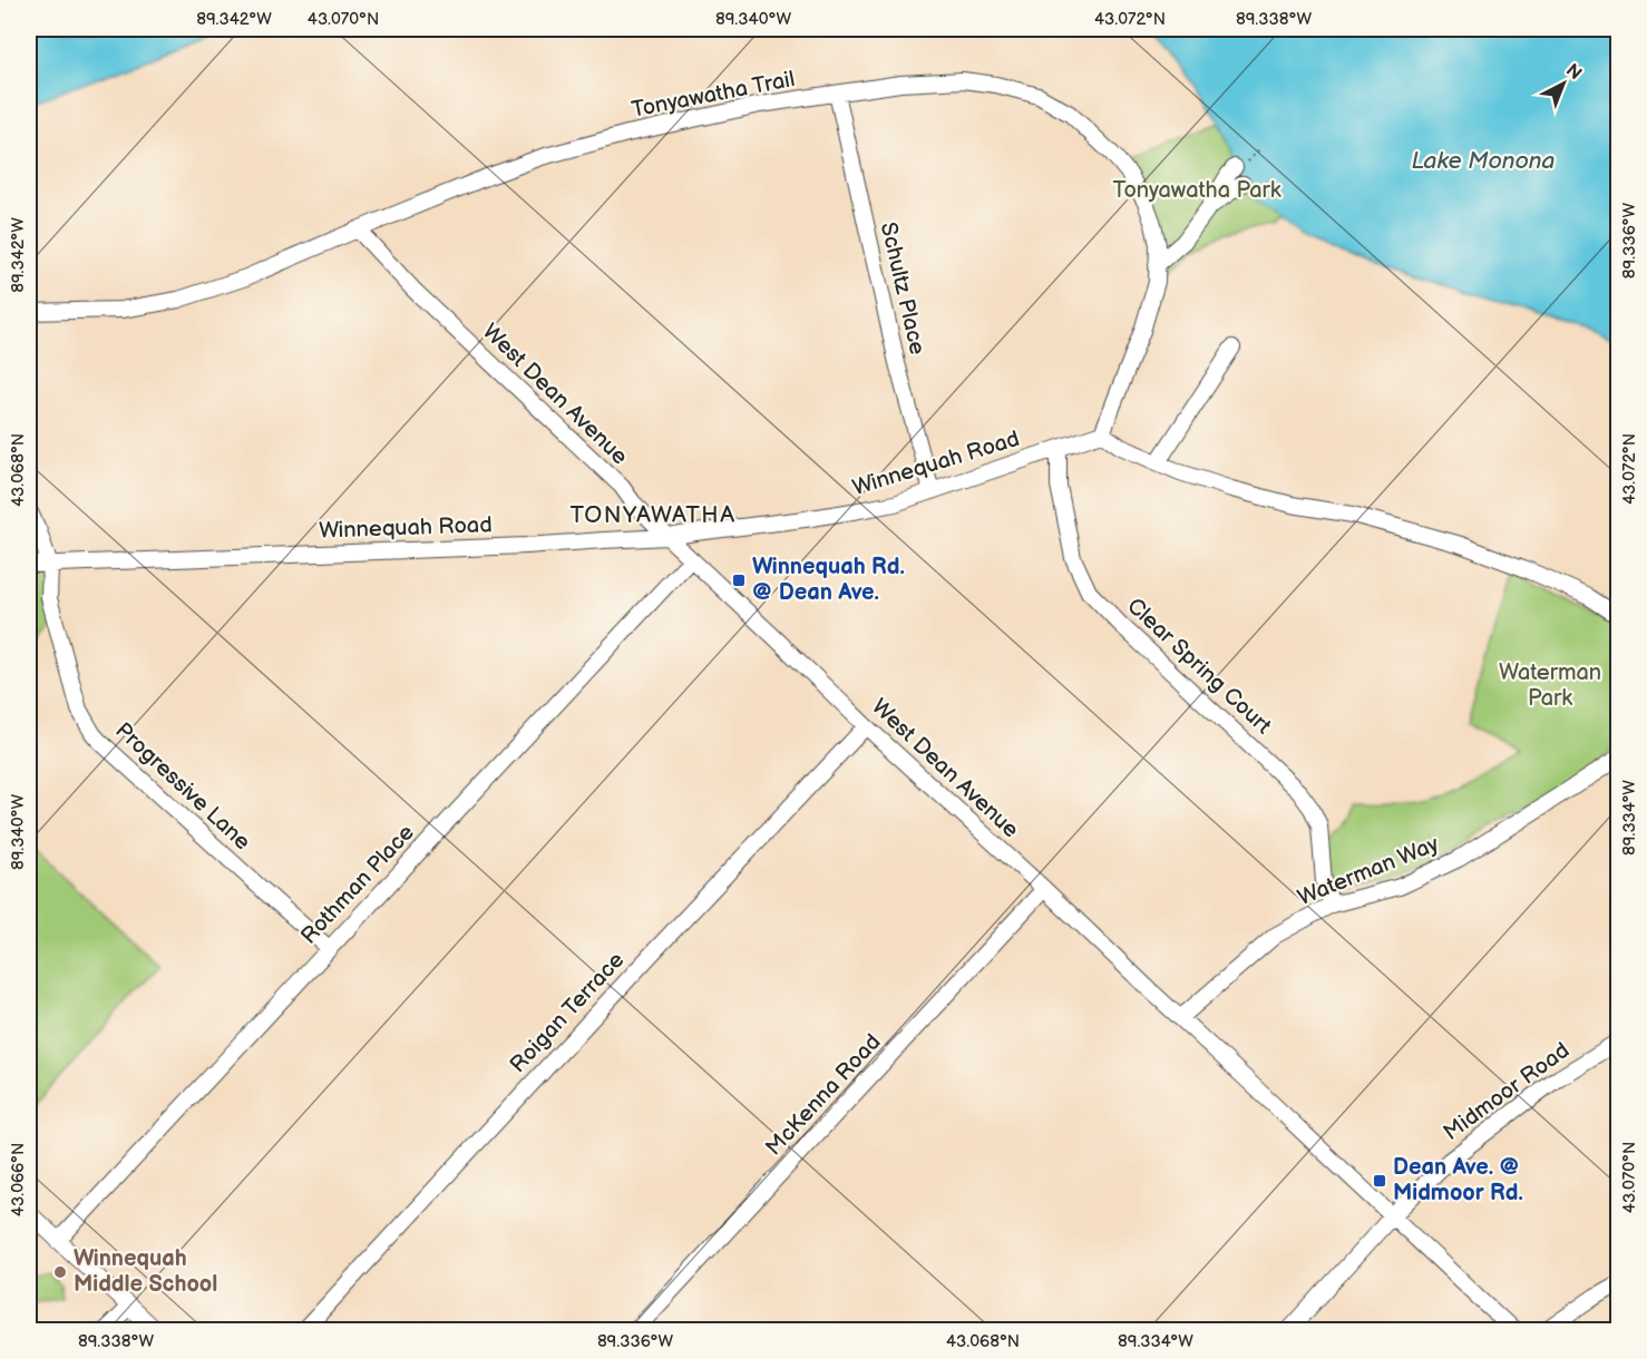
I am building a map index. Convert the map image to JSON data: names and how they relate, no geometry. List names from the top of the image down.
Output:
{
  "streets": {
    "street": [
      "Tonyawatha Trail",
      "Schultz Place",
      "West Dean Avenue",
      "Winnequah Road",
      "Clear Spring Court",
      "Progressive Lane",
      "Waterman Way",
      "Rothman Place",
      "Roigan Terrace",
      "Midmoor Road",
      "McKenna Road"
    ]
  },
  "crossings": [
    ["Tonyawatha Trail", "Schultz Place"],
    ["Tonyawatha Trail", "West Dean Avenue"],
    ["Tonyawatha Trail", "Winnequah Road"],
    ["Schultz Place", "Winnequah Road"],
    ["West Dean Avenue", "Winnequah Road"],
    ["West Dean Avenue", "Waterman Way"],
    ["West Dean Avenue", "Rothman Place"],
    ["West Dean Avenue", "Roigan Terrace"],
    ["West Dean Avenue", "Midmoor Road"],
    ["West Dean Avenue", "McKenna Road"],
    ["Winnequah Road", "Clear Spring Court"],
    ["Winnequah Road", "Progressive Lane"],
    ["Clear Spring Court", "Waterman Way"],
    ["Progressive Lane", "Rothman Place"]
  ],
  "districts": ["TONYAWATHA"],
  "water": ["Lake Monona"],
  "parks": ["Tonyawatha Park", "Waterman Park"],
  "places": {
    "transit": ["Winnequah Rd. @ Dean Ave.", "Dean Ave. @ Midmoor Rd."],
    "other": ["Winnequah Middle School"]
  },
  "north": "top right",
  "coordinates": [
    "89.342°W",
    "43.070°N",
    "89.340°W",
    "43.072°N",
    "89.338°W",
    "89.336°W",
    "43.068°N",
    "89.334°W",
    "43.066°N"
  ]
}
